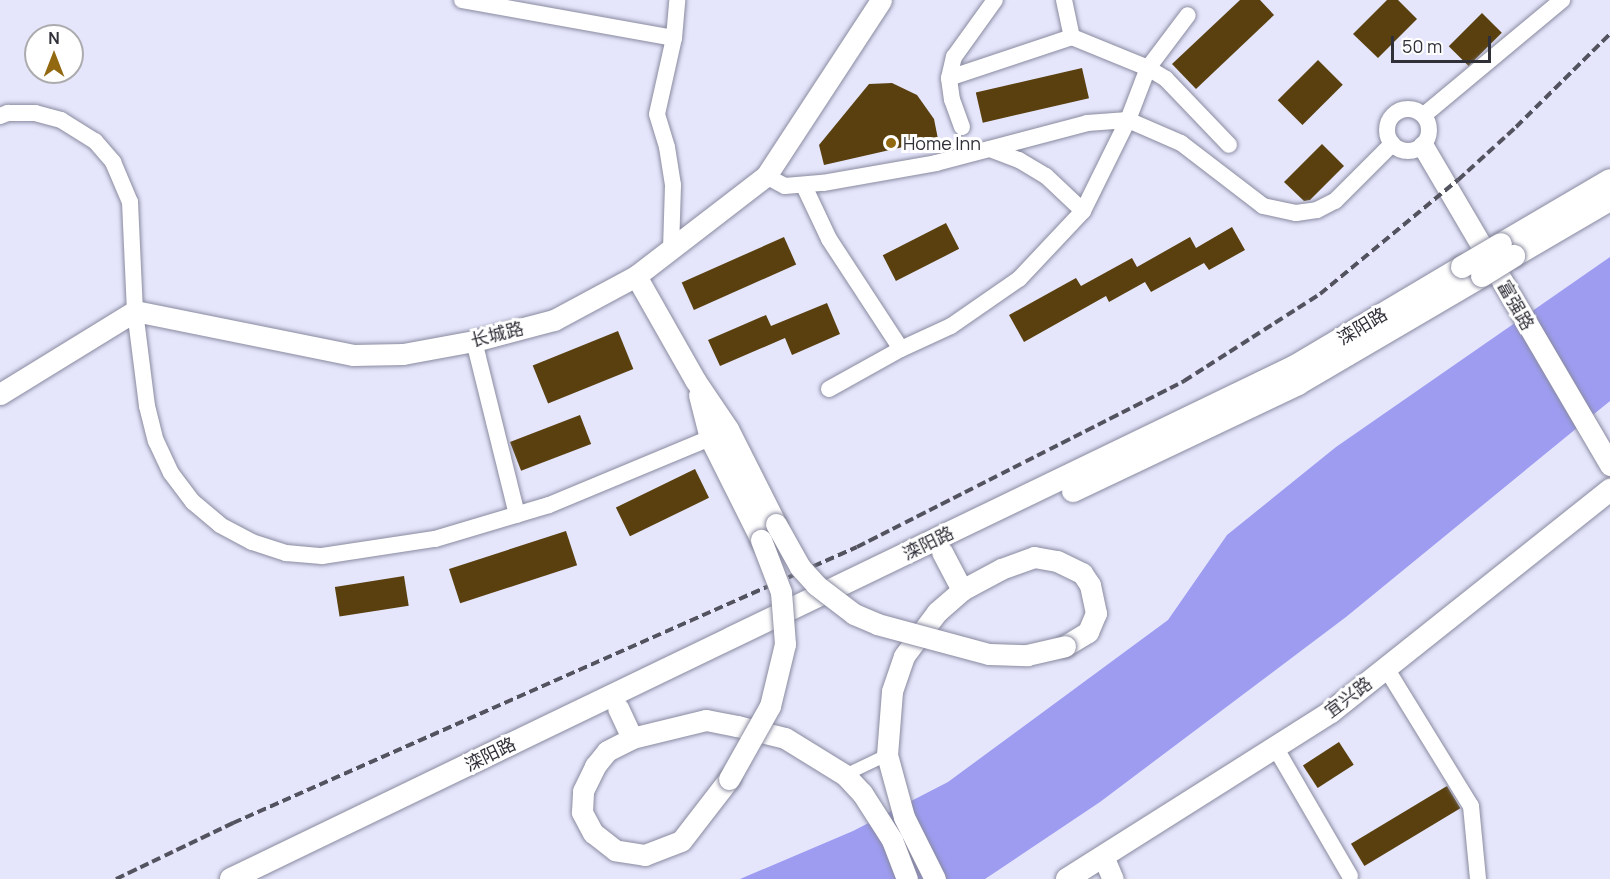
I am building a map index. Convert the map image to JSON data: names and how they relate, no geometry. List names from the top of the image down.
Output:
{
  "streets": {
    "main road": ["滦阳路", "宜兴路"],
    "street": ["富强路", "长城路"]
  },
  "places": ["Home Inn"],
  "scale_bar": "50 m",
  "north": "top"
}
